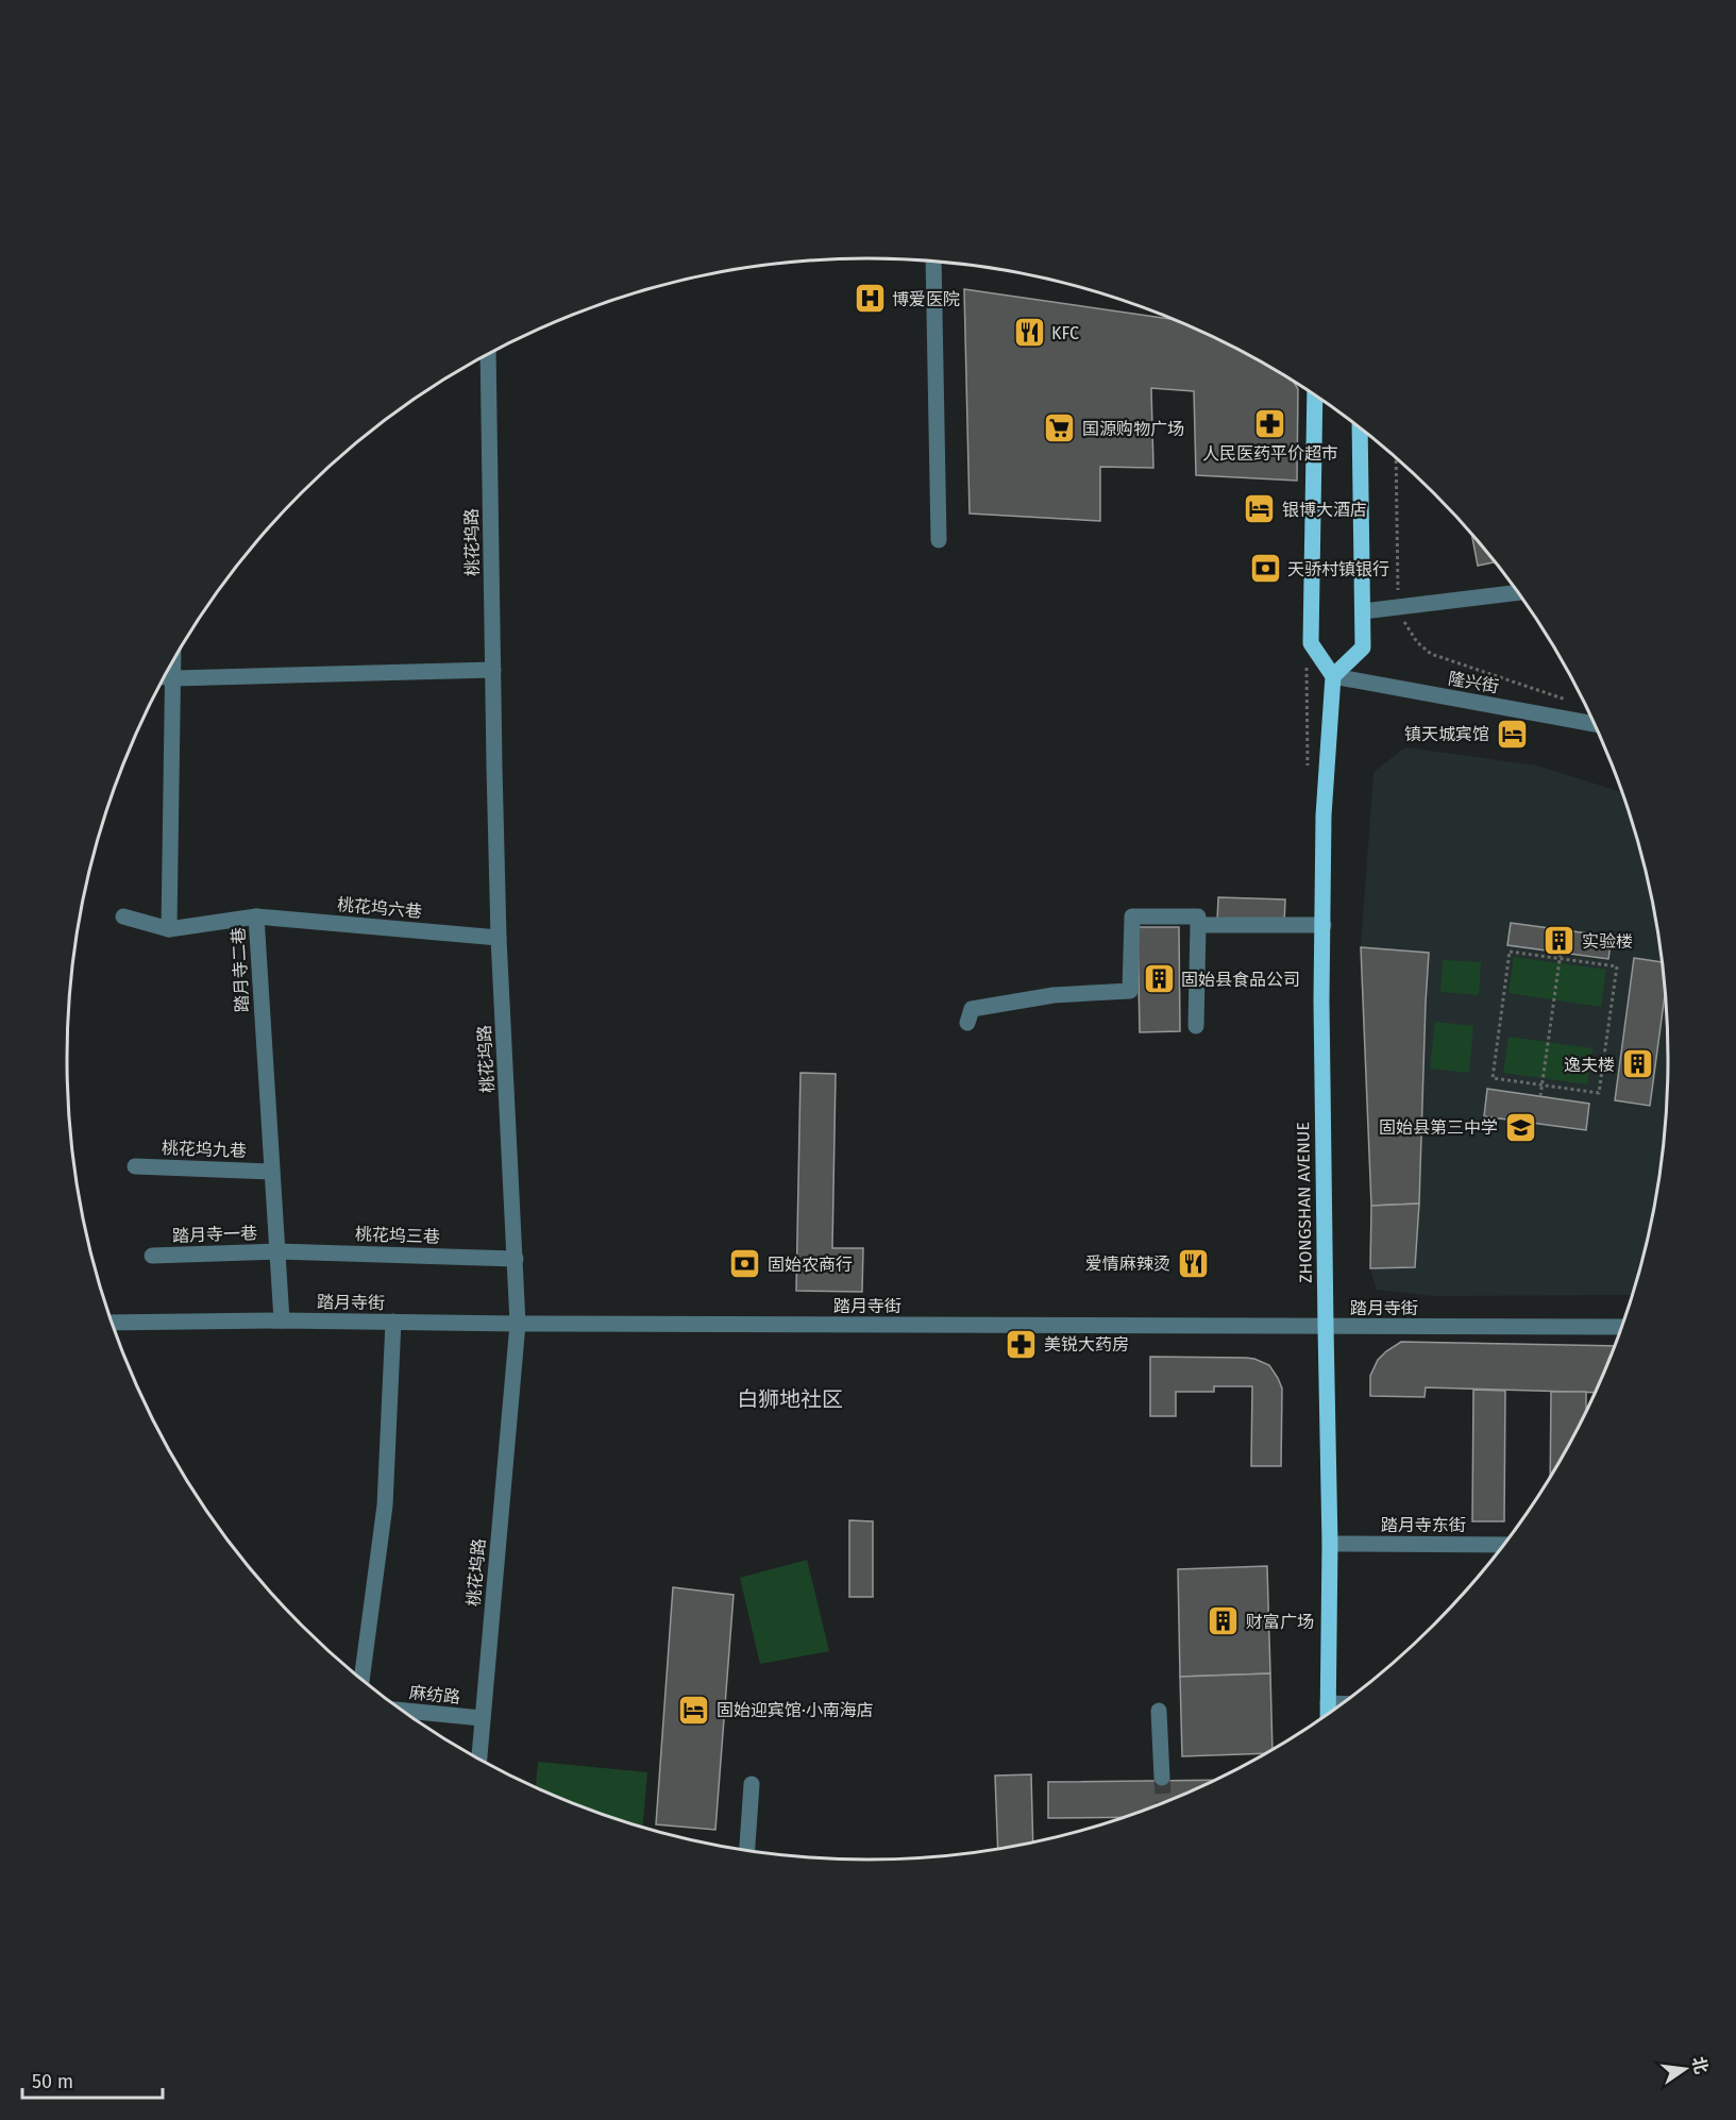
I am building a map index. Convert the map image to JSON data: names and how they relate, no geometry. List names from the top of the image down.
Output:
{
  "streets": {
    "main road": ["ZHONGSHAN AVENUE"],
    "street": [
      "桃花坞路",
      "隆兴街",
      "桃花坞六巷",
      "踏月寺二巷",
      "桃花坞九巷",
      "踏月寺一巷",
      "桃花坞三巷",
      "踏月寺街",
      "踏月寺东街",
      "麻纺路"
    ]
  },
  "crossings": [
    ["桃花坞路", "桃花坞六巷"],
    ["桃花坞路", "桃花坞三巷"],
    ["桃花坞路", "踏月寺街"],
    ["桃花坞路", "麻纺路"],
    ["隆兴街", "ZHONGSHAN AVENUE"],
    ["桃花坞六巷", "踏月寺二巷"],
    ["踏月寺二巷", "桃花坞九巷"],
    ["踏月寺二巷", "踏月寺一巷"],
    ["踏月寺二巷", "桃花坞三巷"],
    ["踏月寺二巷", "踏月寺街"],
    ["ZHONGSHAN AVENUE", "踏月寺街"],
    ["ZHONGSHAN AVENUE", "踏月寺东街"],
    ["踏月寺一巷", "桃花坞三巷"]
  ],
  "districts": ["白狮地社区"],
  "places": {
    "hospital": ["博爱医院"],
    "restaurant": ["KFC", "爱情麻辣烫"],
    "pharmacy": ["人民医药平价超市", "美锐大药房"],
    "supermarket": ["国源购物广场"],
    "hotel": ["银博大酒店", "镇天城宾馆", "固始迎宾馆·小南海店"],
    "bank": ["天骄村镇银行", "固始农商行"],
    "building": [
      "实验楼",
      "固始县食品公司",
      "逸夫楼",
      "财富广场"
    ],
    "school or university": ["固始县第三中学"]
  },
  "scale_bar": "50 m",
  "north": "right"
}
